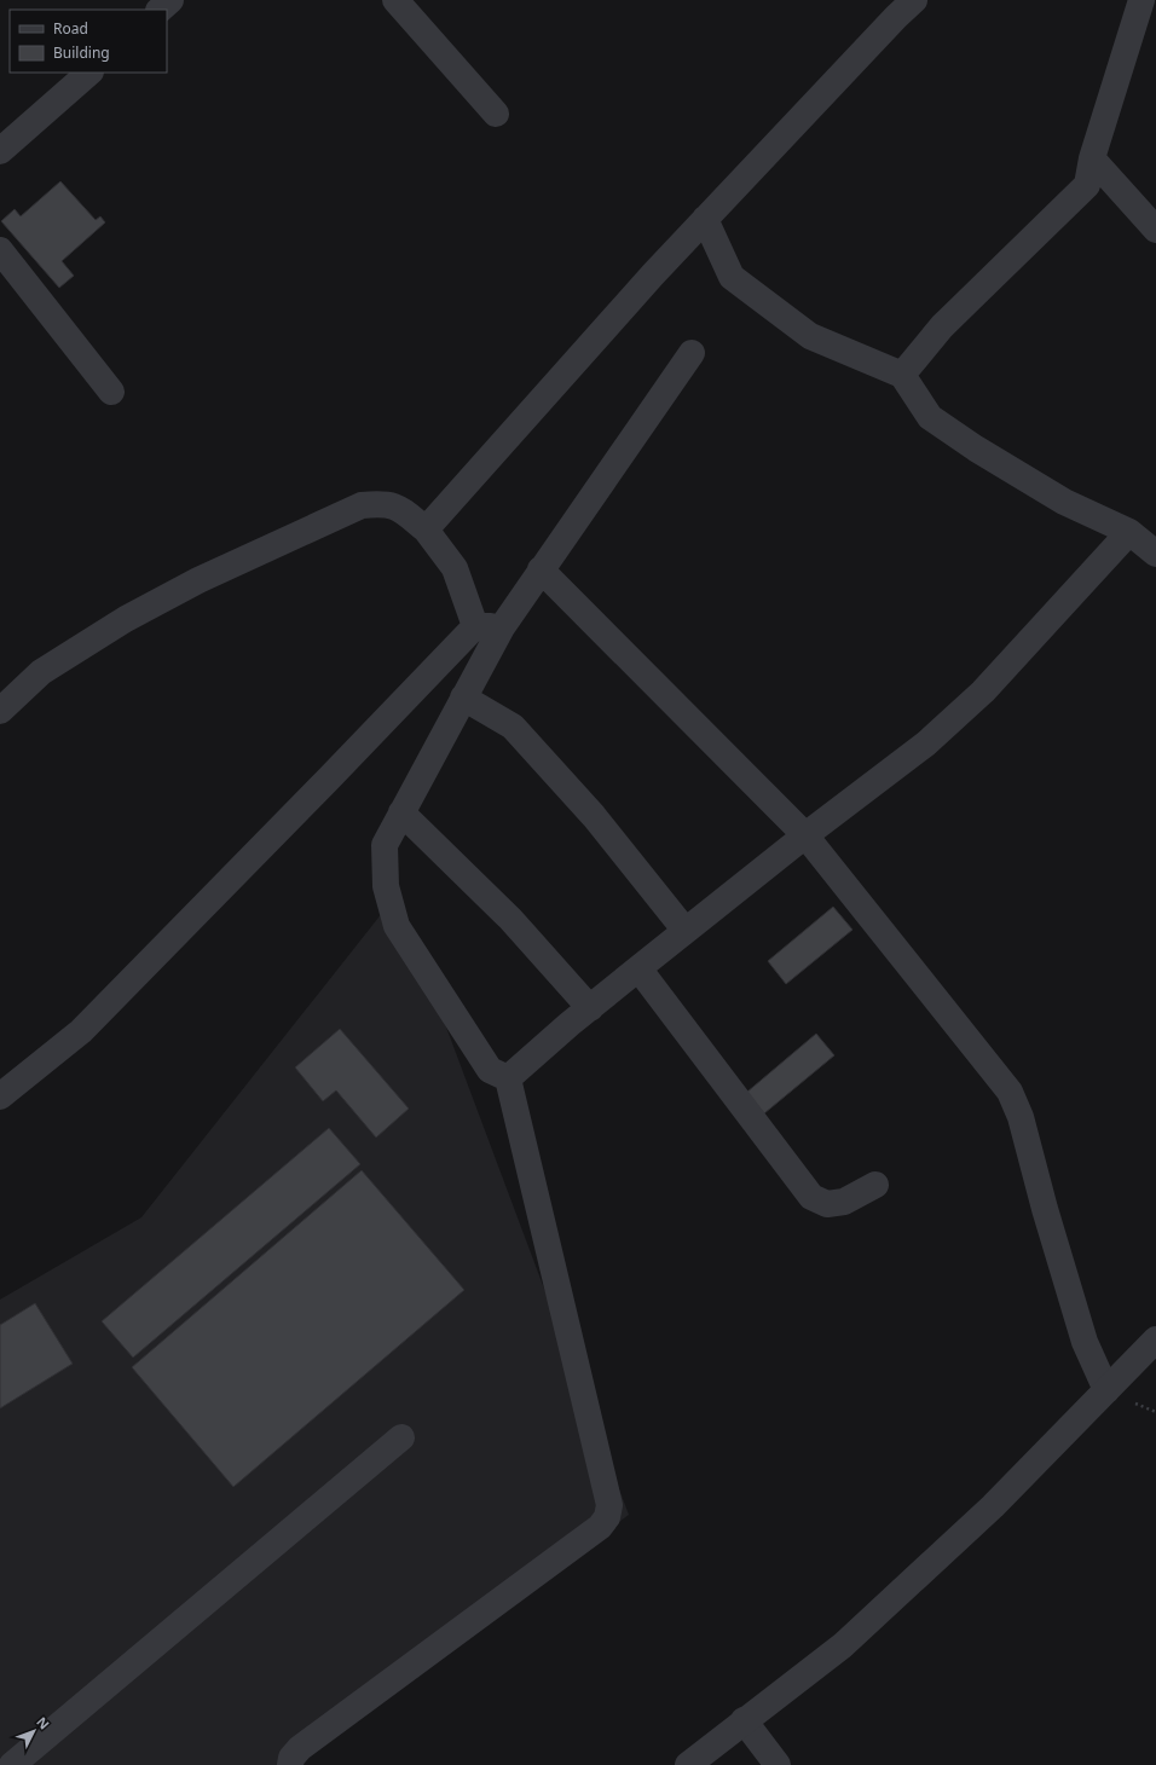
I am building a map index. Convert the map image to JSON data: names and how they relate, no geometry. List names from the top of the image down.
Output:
{
  "legend": ["Road", "Building"],
  "north": "top right"
}
